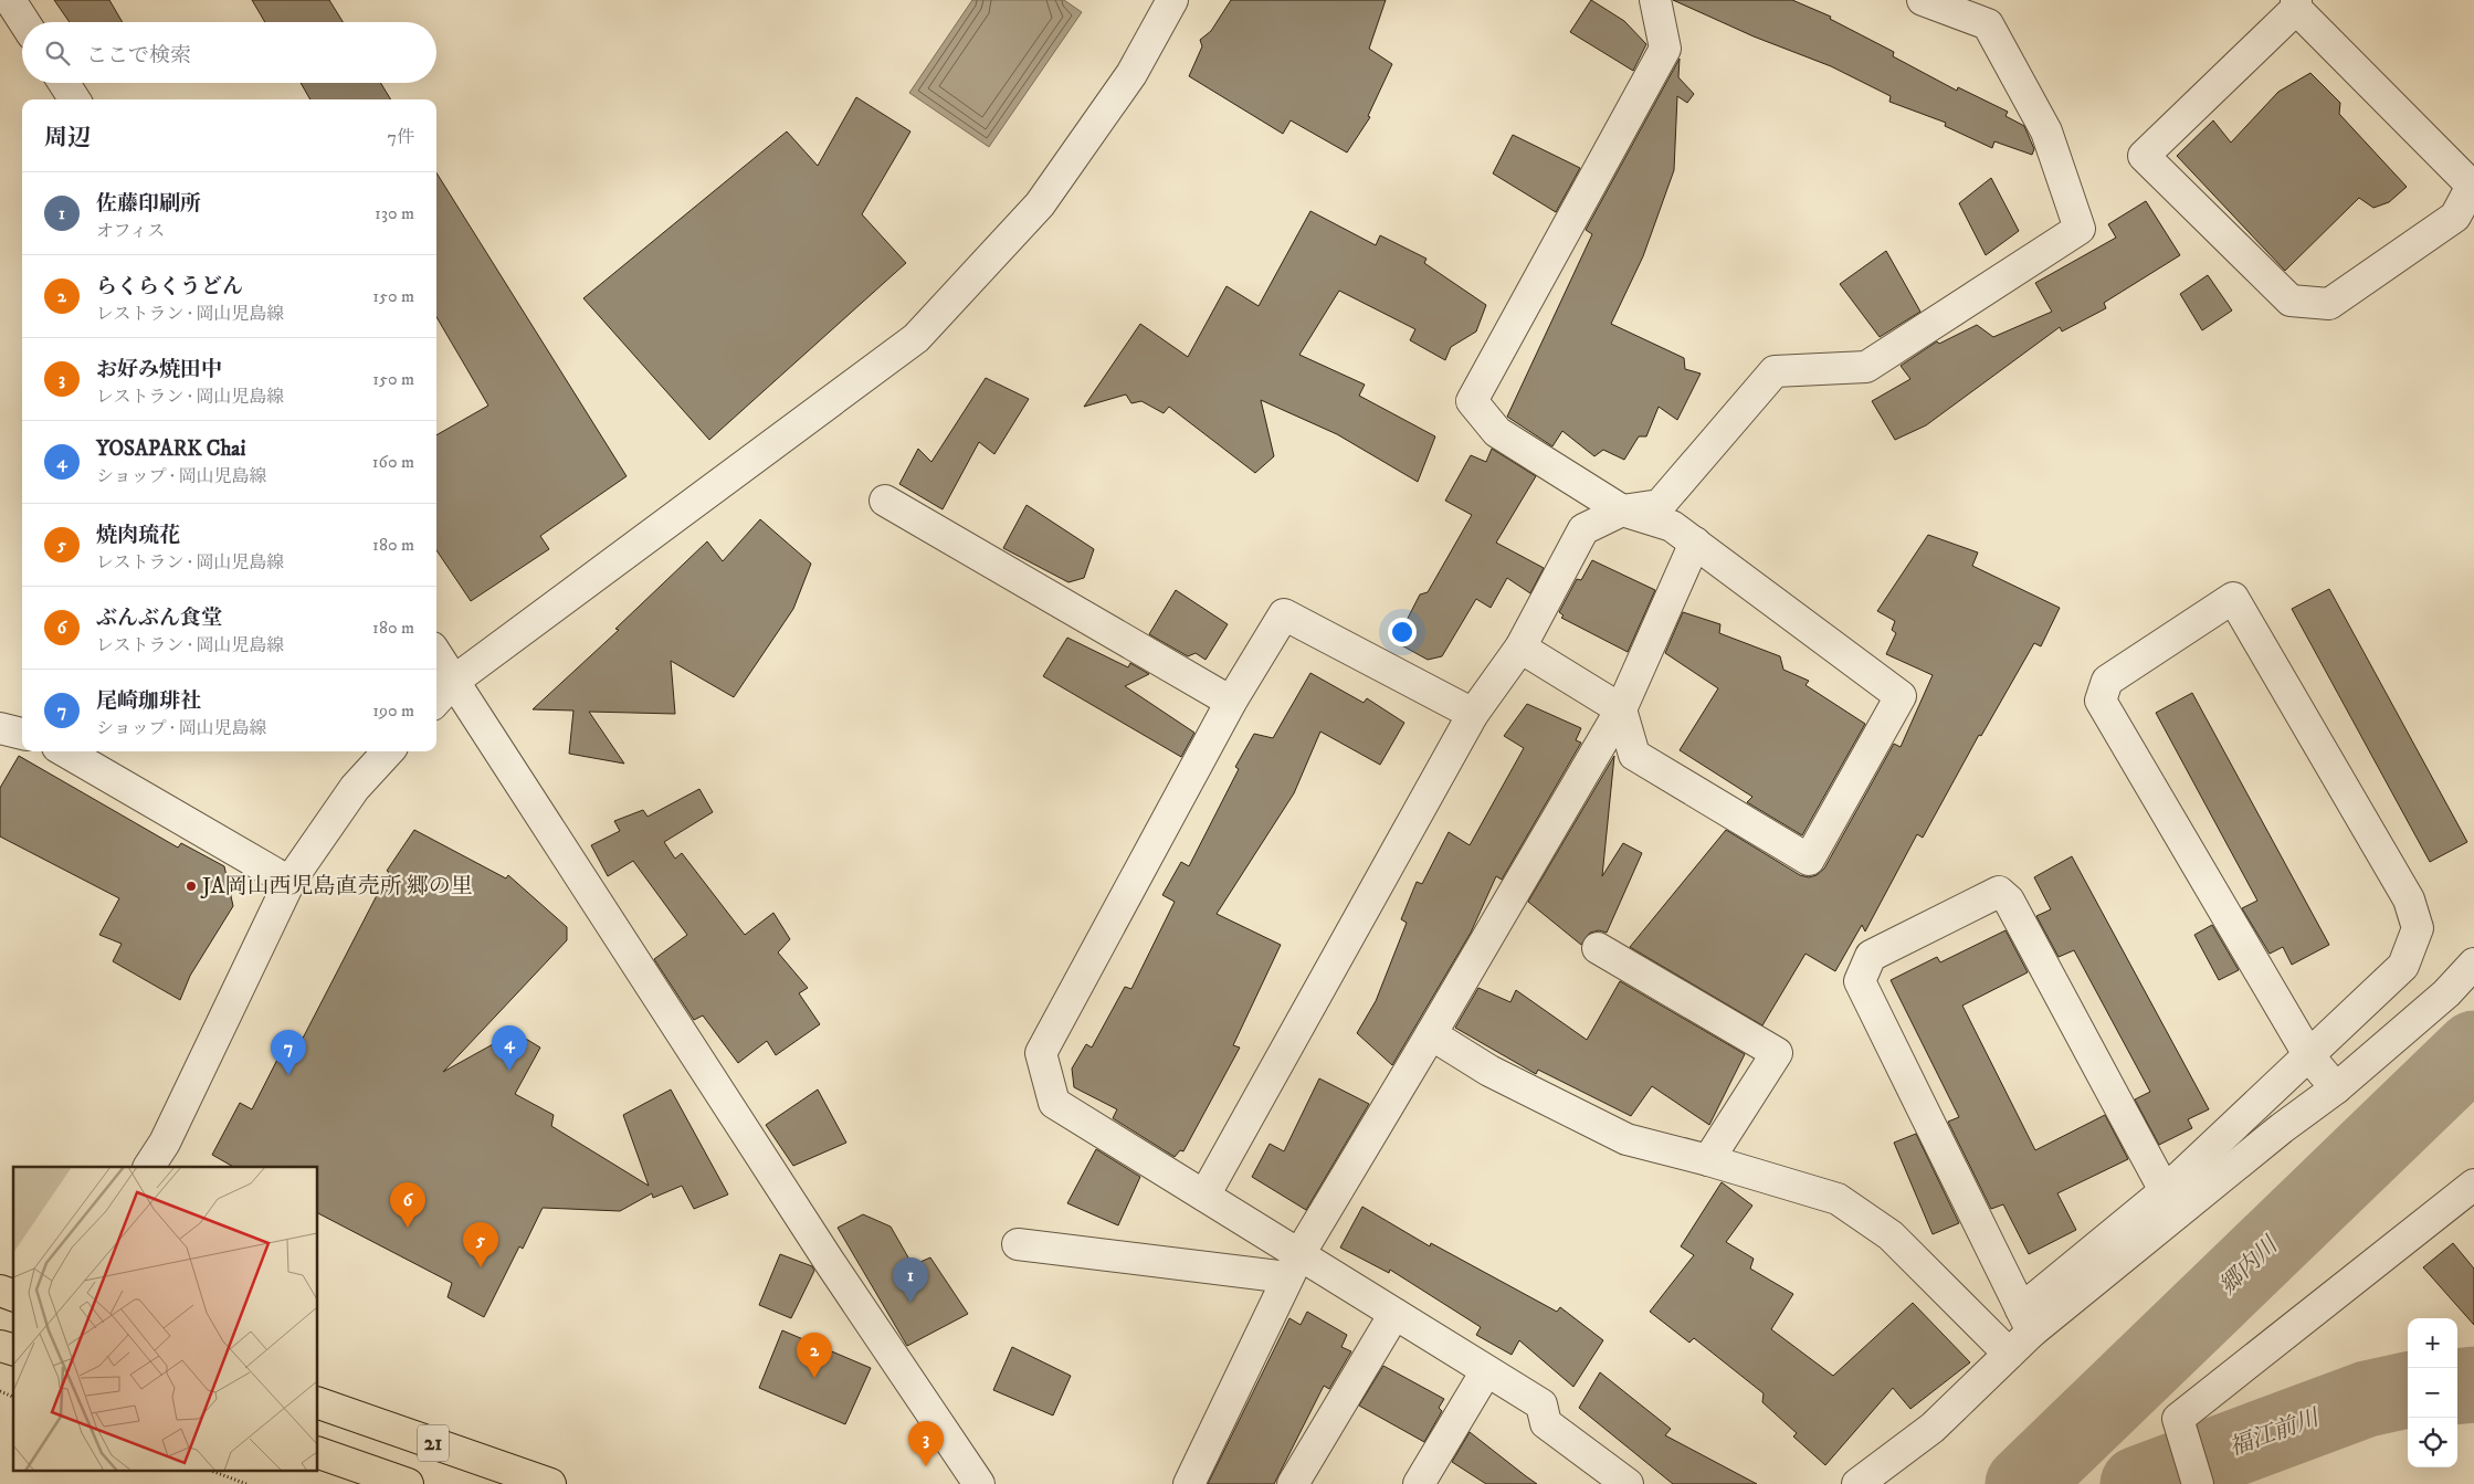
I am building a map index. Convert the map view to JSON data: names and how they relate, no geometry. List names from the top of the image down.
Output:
{
  "streets": {
    "main road": ["21"]
  },
  "water": ["郷内川", "福江前川"],
  "places": ["JA岡山西児島直売所 郷の里"],
  "page": {
    "search": "ここで検索",
    "heading": ["周辺", "7件"],
    "list": [
      {
        "mark": "1",
        "name": "佐藤印刷所",
        "note": "オフィス",
        "value": "130 m"
      },
      {
        "mark": "2",
        "name": "らくらくうどん",
        "note": "レストラン · 岡山児島線",
        "value": "150 m"
      },
      {
        "mark": "3",
        "name": "お好み焼田中",
        "note": "レストラン · 岡山児島線",
        "value": "150 m"
      },
      {
        "mark": "4",
        "name": "YOSAPARK Chai",
        "note": "ショップ · 岡山児島線",
        "value": "160 m"
      },
      {
        "mark": "5",
        "name": "焼肉琉花",
        "note": "レストラン · 岡山児島線",
        "value": "180 m"
      },
      {
        "mark": "6",
        "name": "ぶんぶん食堂",
        "note": "レストラン · 岡山児島線",
        "value": "180 m"
      },
      {
        "mark": "7",
        "name": "尾崎珈琲社",
        "note": "ショップ · 岡山児島線",
        "value": "190 m"
      }
    ],
    "pins": [
      "4",
      "7",
      "6",
      "5",
      "1",
      "2",
      "3"
    ],
    "map_buttons": ["+", "−"]
  }
}
